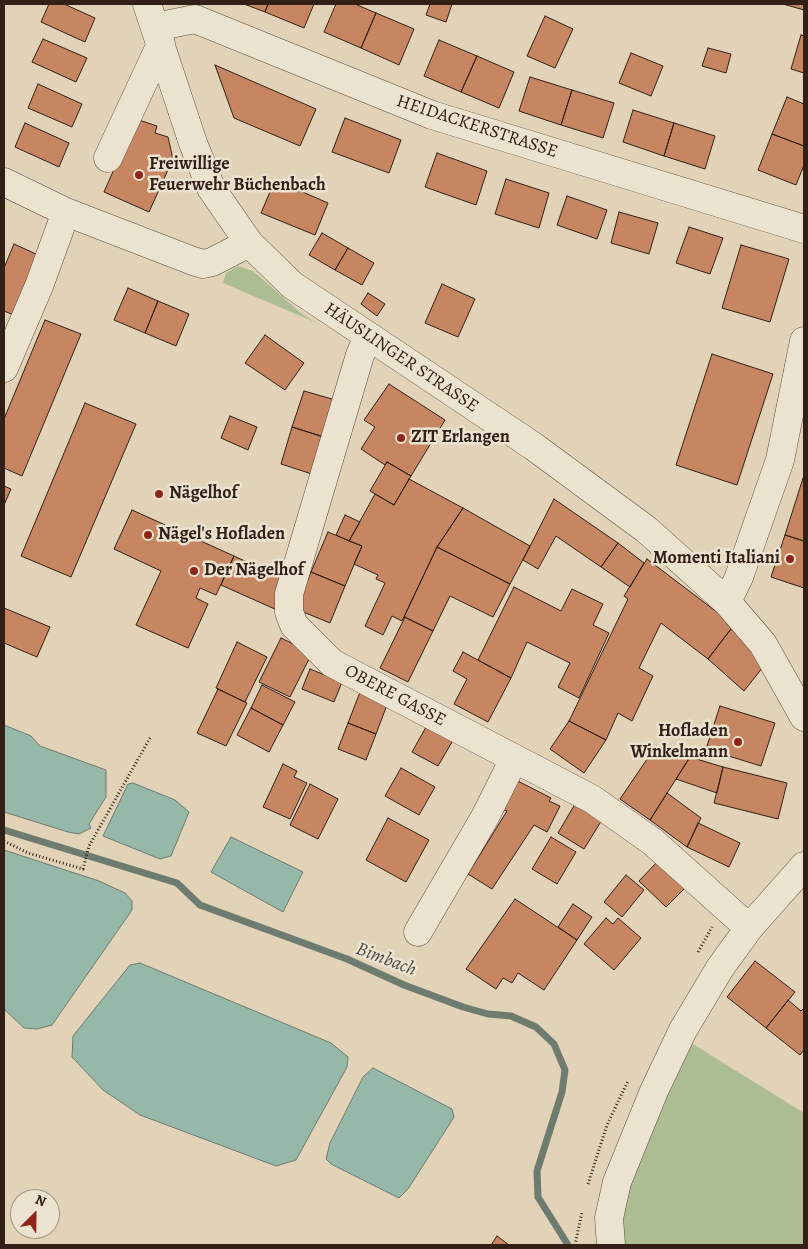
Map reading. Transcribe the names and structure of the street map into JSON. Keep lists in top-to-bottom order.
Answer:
{
  "streets": {
    "street": ["HEIDACKERSTRASSE", "HÄUSLINGER STRASSE", "OBERE GASSE"]
  },
  "crossings": [
    ["HEIDACKERSTRASSE", "HÄUSLINGER STRASSE"],
    ["HÄUSLINGER STRASSE", "OBERE GASSE"]
  ],
  "water": ["Bimbach"],
  "places": [
    "Freiwillige Feuerwehr Büchenbach",
    "ZIT Erlangen",
    "Nägelhof",
    "Nägel's Hofladen",
    "Momenti Italiani",
    "Der Nägelhof",
    "Hofladen Winkelmann"
  ],
  "north": "top right"
}
